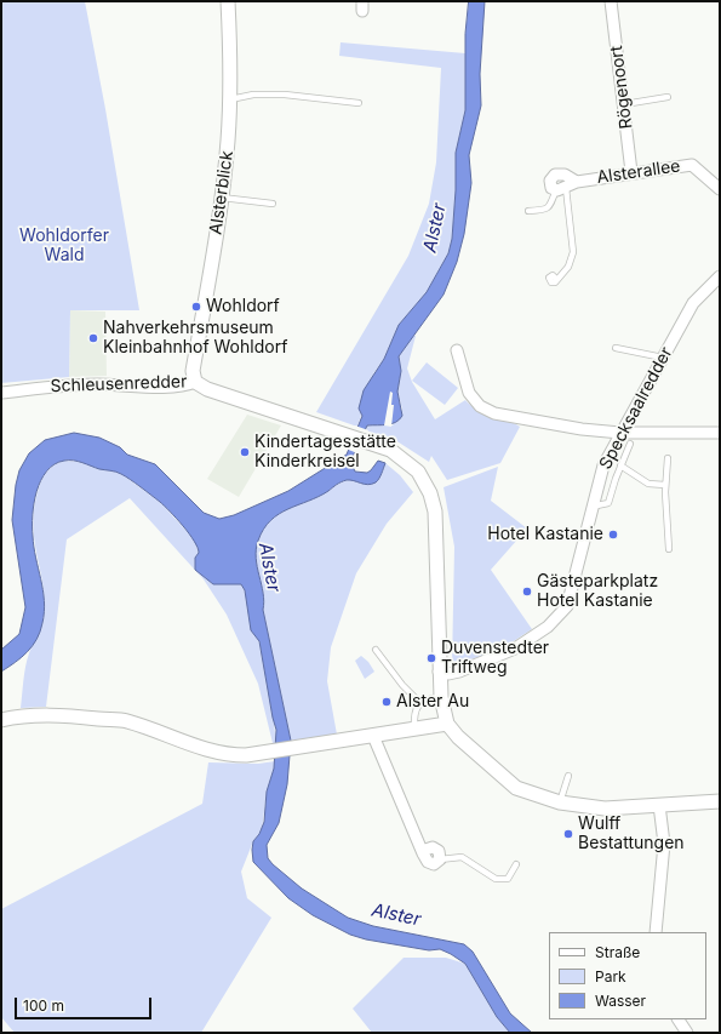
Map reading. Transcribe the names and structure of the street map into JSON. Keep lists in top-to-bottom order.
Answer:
{
  "streets": {
    "street": [
      "Rögenoort",
      "Alsterallee",
      "Alsterblick",
      "Schleusenredder",
      "Specksaalredder"
    ]
  },
  "crossings": [
    ["Rögenoort", "Alsterallee"],
    ["Alsterblick", "Schleusenredder"],
    ["Schleusenredder", "Specksaalredder"]
  ],
  "water": ["Alster"],
  "parks": ["Wohldorfer Wald"],
  "places": [
    "Wohldorf",
    "Nahverkehrsmuseum Kleinbahnhof Wohldorf",
    "Kindertagesstätte Kinderkreisel",
    "Hotel Kastanie",
    "Gästeparkplatz Hotel Kastanie",
    "Duvenstedter Triftweg",
    "Alster Au",
    "Wulff Bestattungen"
  ],
  "legend": ["Straße", "Park", "Wasser"],
  "scale_bar": "100 m"
}
